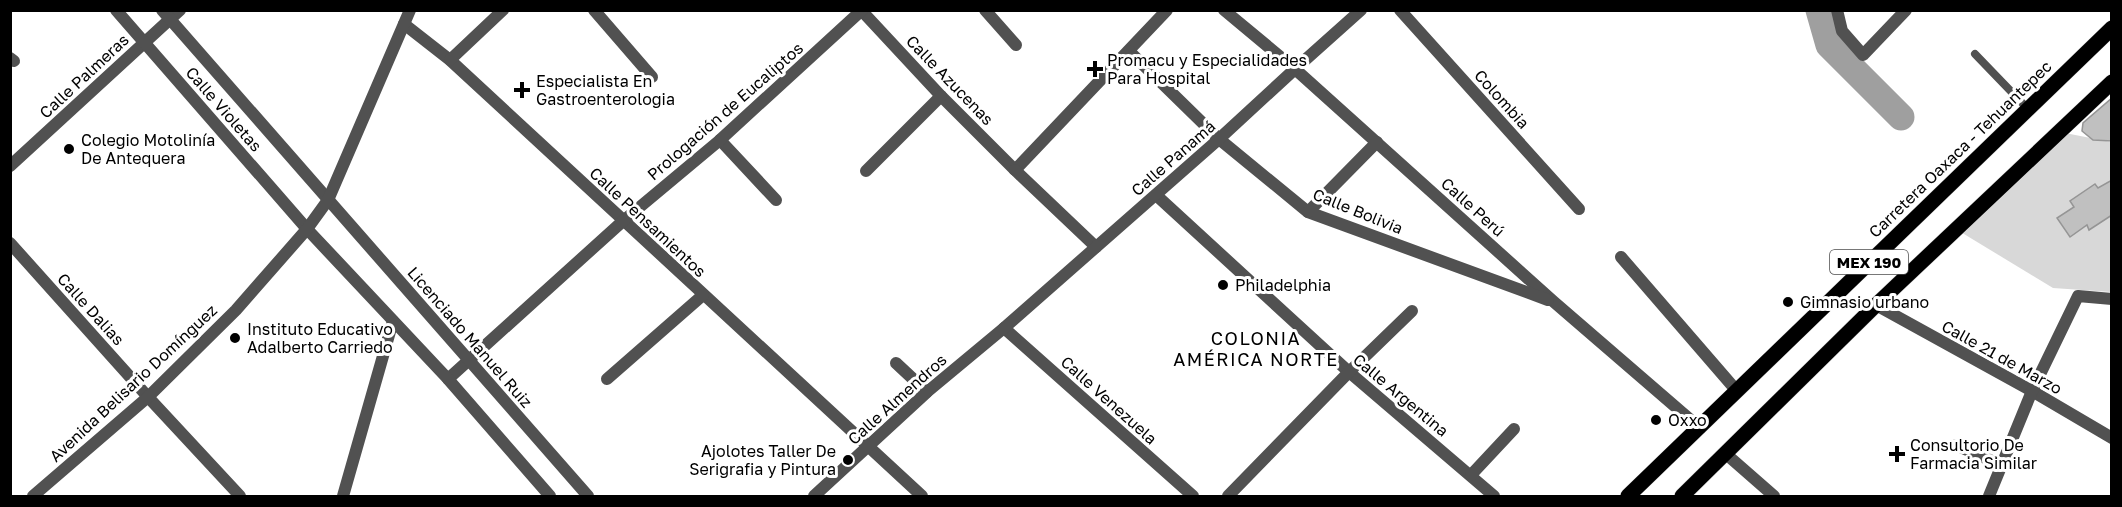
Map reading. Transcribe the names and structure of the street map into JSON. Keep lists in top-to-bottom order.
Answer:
{
  "streets": {
    "main road": ["Carretera Oaxaca - Tehuantepec", "MEX 190"],
    "street": [
      "Calle Palmeras",
      "Calle Azucenas",
      "Colombia",
      "Calle Violetas",
      "Prologación de Eucaliptos",
      "Calle Panamá",
      "Calle Perú",
      "Calle Bolivia",
      "Calle Pensamientos",
      "Calle Dalias",
      "Licenciado Manuel Ruiz",
      "Calle 21 de Marzo",
      "Avenida Belisario Domínguez",
      "Calle Argentina",
      "Calle Almendros",
      "Calle Venezuela"
    ]
  },
  "crossings": [
    ["Calle Palmeras", "Calle Violetas"],
    ["Calle Azucenas", "Prologación de Eucaliptos"],
    ["Calle Azucenas", "Calle Panamá"],
    ["Calle Violetas", "Licenciado Manuel Ruiz"],
    ["Calle Violetas", "Avenida Belisario Domínguez"],
    ["Prologación de Eucaliptos", "Calle Pensamientos"],
    ["Prologación de Eucaliptos", "Licenciado Manuel Ruiz"],
    ["Carretera Oaxaca - Tehuantepec", "Calle Perú"],
    ["Calle Panamá", "Calle Perú"],
    ["Calle Panamá", "Calle Bolivia"],
    ["Calle Panamá", "Calle Argentina"],
    ["Calle Panamá", "Calle Almendros"],
    ["Calle Panamá", "Calle Venezuela"],
    ["Calle Perú", "Calle Bolivia"],
    ["Calle Pensamientos", "Avenida Belisario Domínguez"],
    ["Calle Pensamientos", "Calle Almendros"],
    ["MEX 190", "Calle 21 de Marzo"],
    ["Calle Dalias", "Avenida Belisario Domínguez"],
    ["Licenciado Manuel Ruiz", "Avenida Belisario Domínguez"],
    ["Calle Almendros", "Calle Venezuela"]
  ],
  "districts": ["COLONIA AMÉRICA NORTE"],
  "places": {
    "health": ["Promacu y Especialidades Para Hospital", "Especialista En Gastroenterologia", "Consultorio De Farmacia Similar"],
    "other": [
      "Colegio Motolinía De Antequera",
      "Philadelphia",
      "Gimnasio urbano",
      "Instituto Educativo Adalberto Carriedo",
      "Oxxo",
      "Ajolotes Taller De Serigrafia y Pintura"
    ]
  }
}
